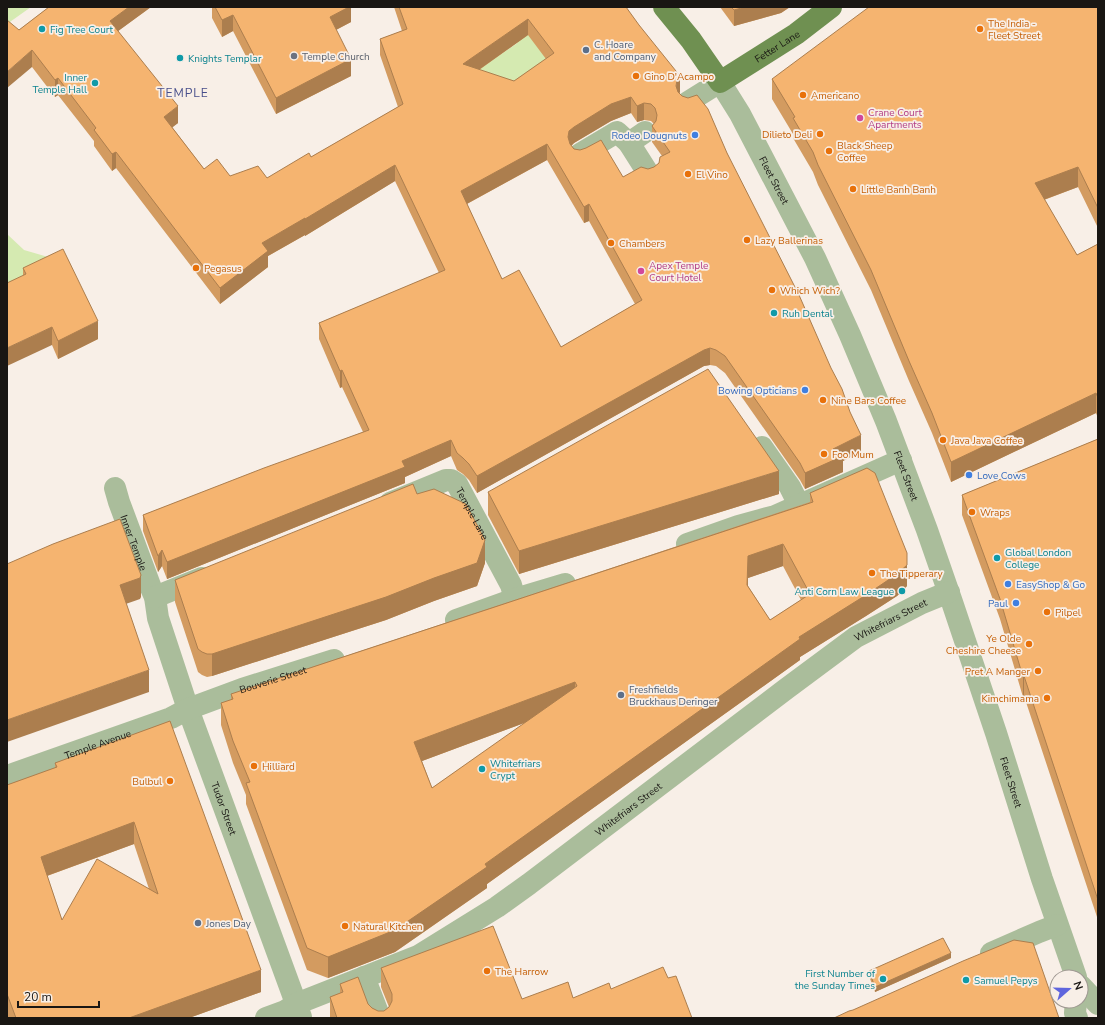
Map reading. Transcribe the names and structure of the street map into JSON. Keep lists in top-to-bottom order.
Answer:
{
  "streets": {
    "main road": ["Fetter Lane", "Fleet Street"],
    "street": [
      "Temple Lane",
      "Inner Temple",
      "Whitefriars Street",
      "Bouverie Street",
      "Temple Avenue",
      "Tudor Street"
    ]
  },
  "crossings": [
    ["Fetter Lane", "Fleet Street"],
    ["Fleet Street", "Whitefriars Street"],
    ["Inner Temple", "Tudor Street"],
    ["Whitefriars Street", "Tudor Street"],
    ["Bouverie Street", "Temple Avenue"],
    ["Bouverie Street", "Tudor Street"],
    ["Temple Avenue", "Tudor Street"]
  ],
  "districts": ["TEMPLE"],
  "places": [
    "Fig Tree Court",
    "The India - Fleet Street",
    "C. Hoare and Company",
    "Temple Church",
    "Knights Templar",
    "Gino D'Acampo",
    "Inner Temple Hall",
    "Americano",
    "Crane Court Apartments",
    "Dilieto Deli",
    "Rodeo Dougnuts",
    "Black Sheep Coffee",
    "El Vino",
    "Little Banh Banh",
    "Lazy Ballerinas",
    "Chambers",
    "Pegasus",
    "Apex Temple Court Hotel",
    "Which Wich?",
    "Ruh Dental",
    "Bowing Opticians",
    "Nine Bars Coffee",
    "Java Java Coffee",
    "Foo Mum",
    "Love Cows",
    "Wraps",
    "Global London College",
    "The Tipperary",
    "EasyShop & Go",
    "Anti Corn Law League",
    "Paul",
    "Pilpel",
    "Ye Olde Cheshire Cheese",
    "Pret A Manger",
    "Freshfields Bruckhaus Deringer",
    "Kimchimama",
    "Hilliard",
    "Whitefriars Crypt",
    "Bulbul",
    "Jones Day",
    "Natural Kitchen",
    "The Harrow",
    "First Number of the Sunday Times",
    "Samuel Pepys"
  ],
  "scale_bar": "20 m",
  "north": "right"
}
